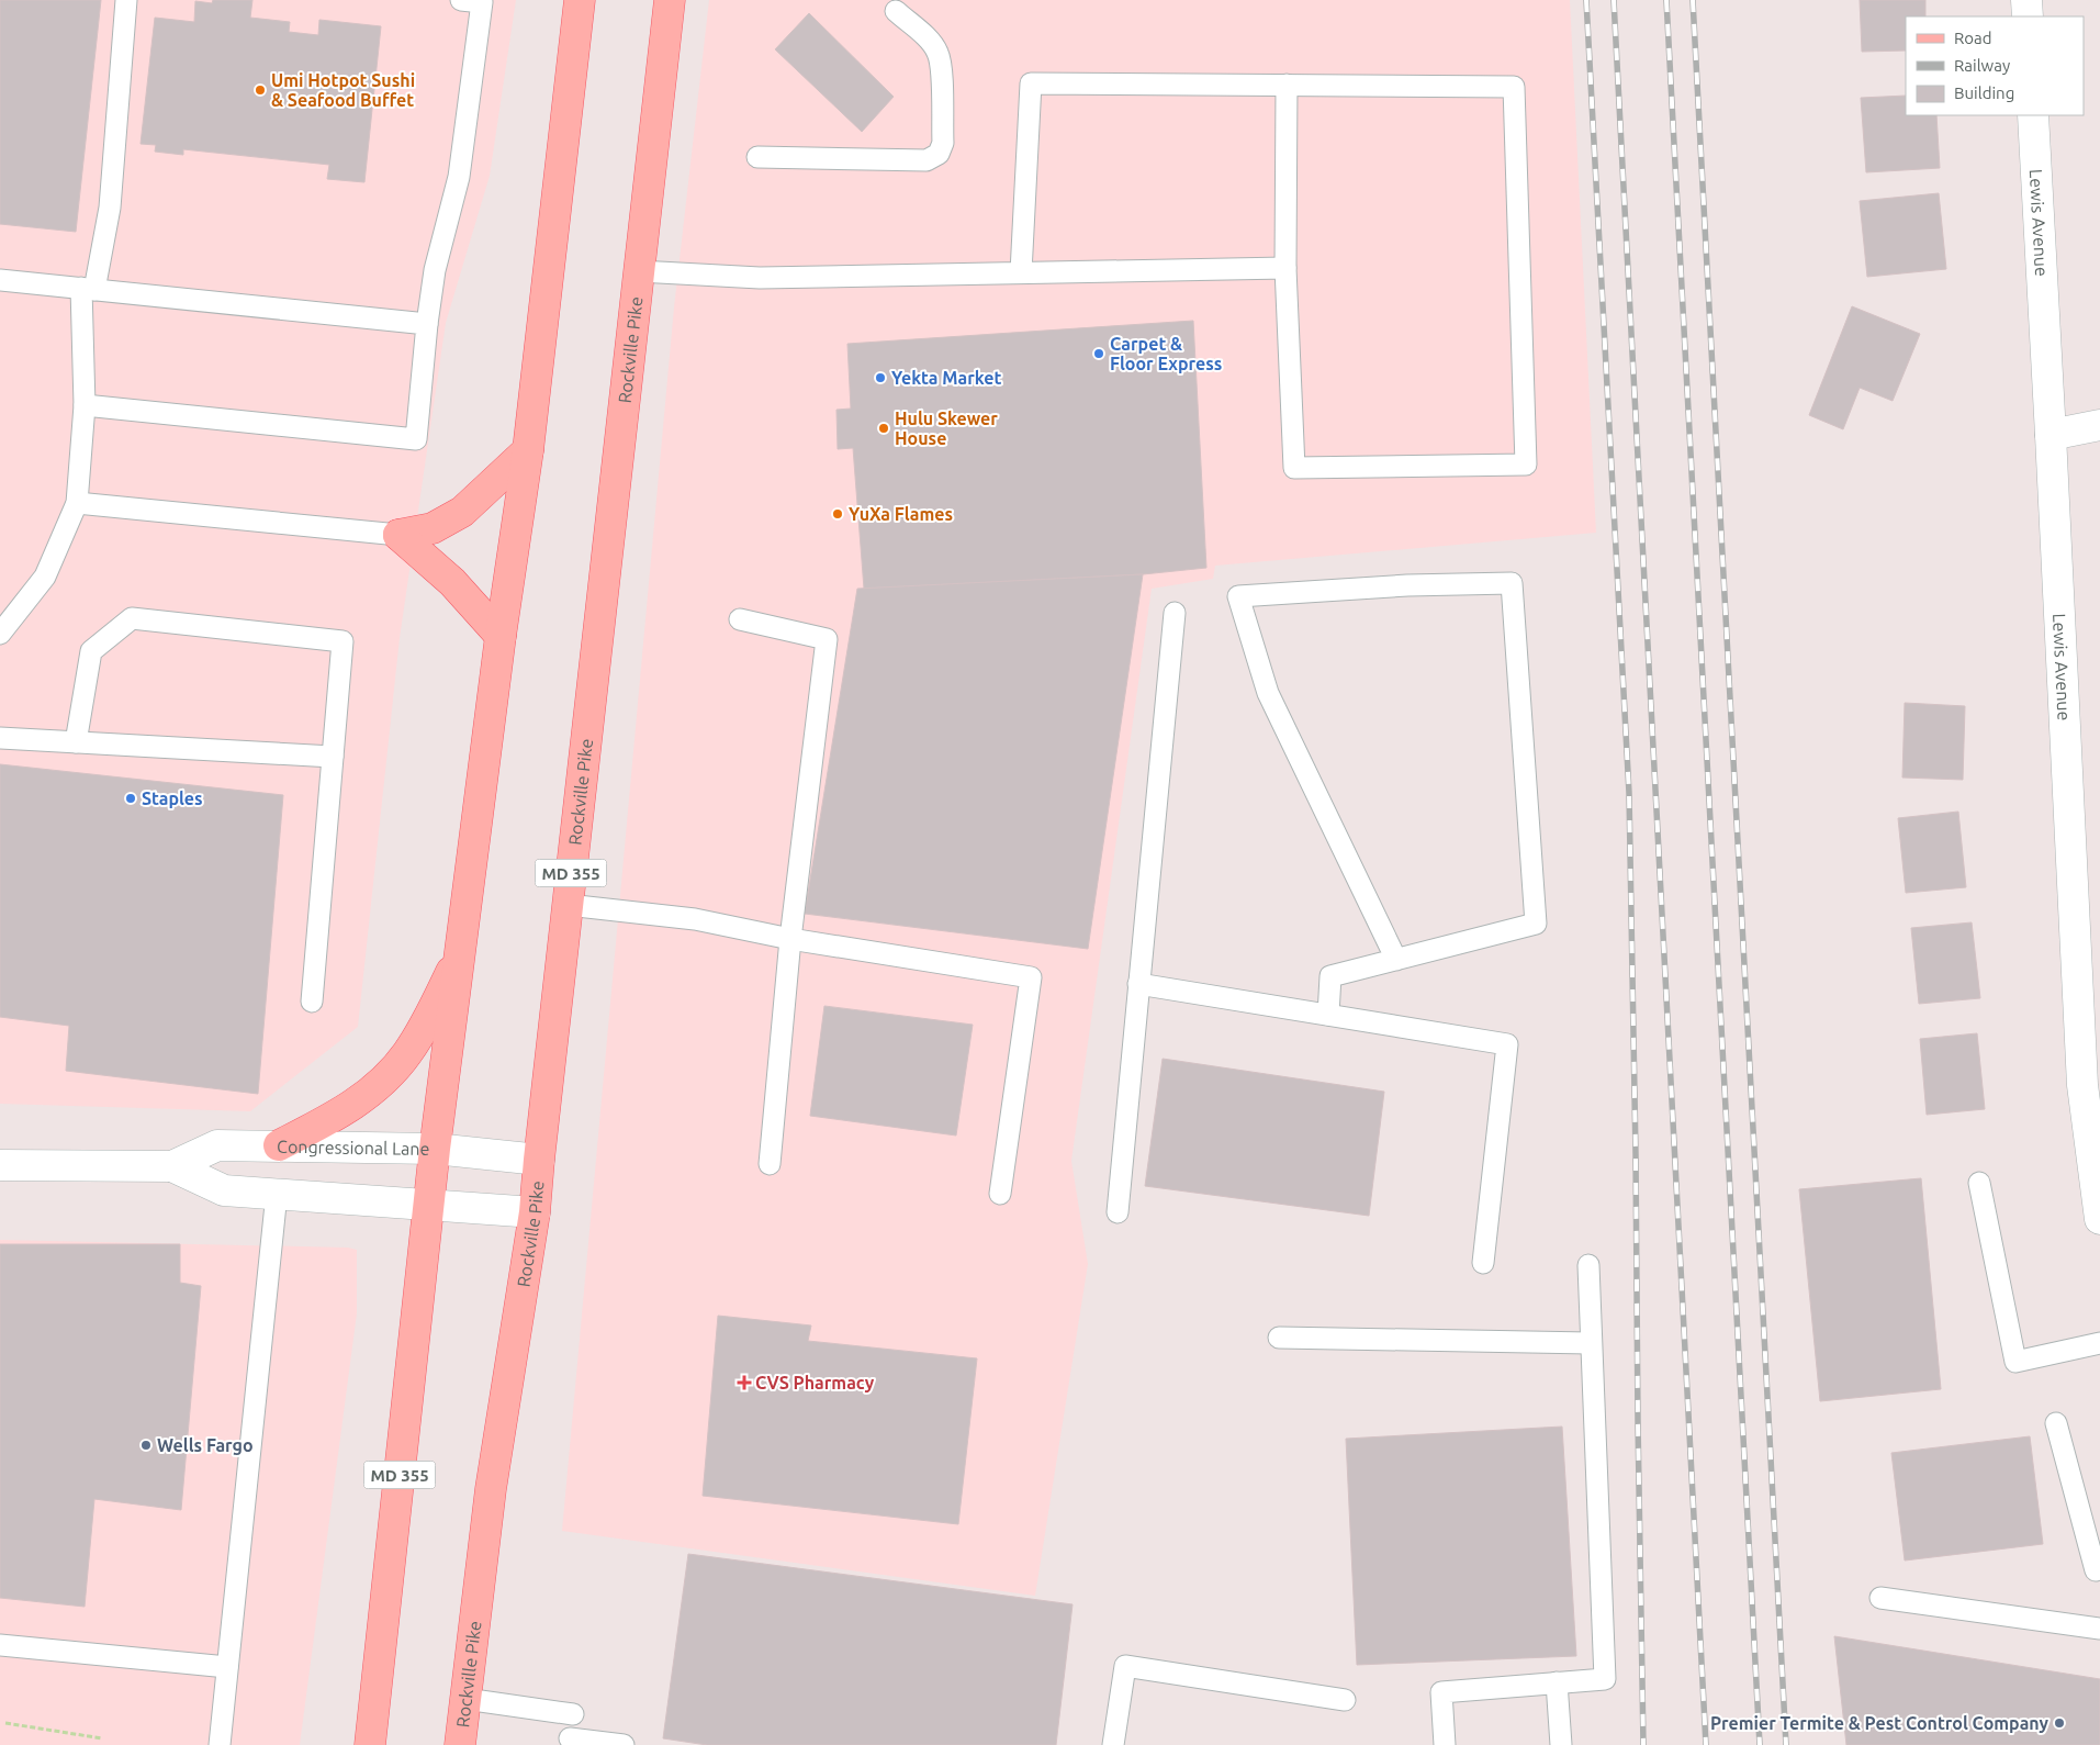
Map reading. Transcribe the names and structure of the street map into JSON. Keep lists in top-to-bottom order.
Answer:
{
  "streets": {
    "main road": ["Rockville Pike", "MD 355"],
    "street": ["Lewis Avenue", "Congressional Lane"]
  },
  "crossings": [
    ["Rockville Pike", "Congressional Lane"],
    ["MD 355", "Congressional Lane"]
  ],
  "places": {
    "other": [
      "Umi Hotpot Sushi & Seafood Buffet",
      "Carpet & Floor Express",
      "Yekta Market",
      "Hulu Skewer House",
      "YuXa Flames",
      "Staples",
      "Wells Fargo",
      "Premier Termite & Pest Control Company"
    ],
    "health": ["CVS Pharmacy"]
  },
  "legend": ["Road", "Railway", "Building"]
}
